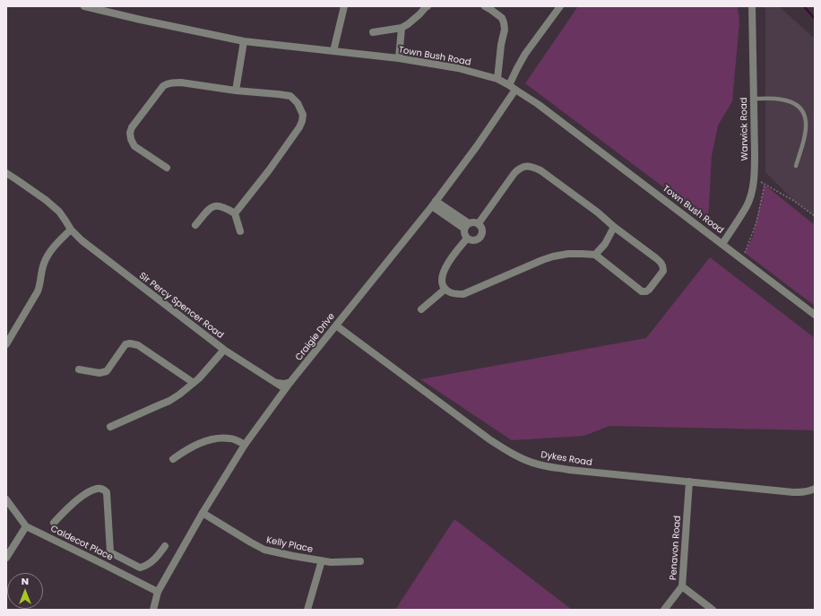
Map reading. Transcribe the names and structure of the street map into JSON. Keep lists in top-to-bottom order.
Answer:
{
  "streets": {
    "street": [
      "Town Bush Road",
      "Warwick Road",
      "Sir Percy Spencer Road",
      "Craigie Drive",
      "Dykes Road",
      "Caldecot Place",
      "Kelly Place",
      "Penavon Road"
    ]
  },
  "crossings": [
    ["Town Bush Road", "Warwick Road"],
    ["Town Bush Road", "Craigie Drive"],
    ["Sir Percy Spencer Road", "Craigie Drive"],
    ["Craigie Drive", "Dykes Road"],
    ["Craigie Drive", "Caldecot Place"],
    ["Craigie Drive", "Kelly Place"],
    ["Dykes Road", "Penavon Road"]
  ],
  "north": "top"
}
